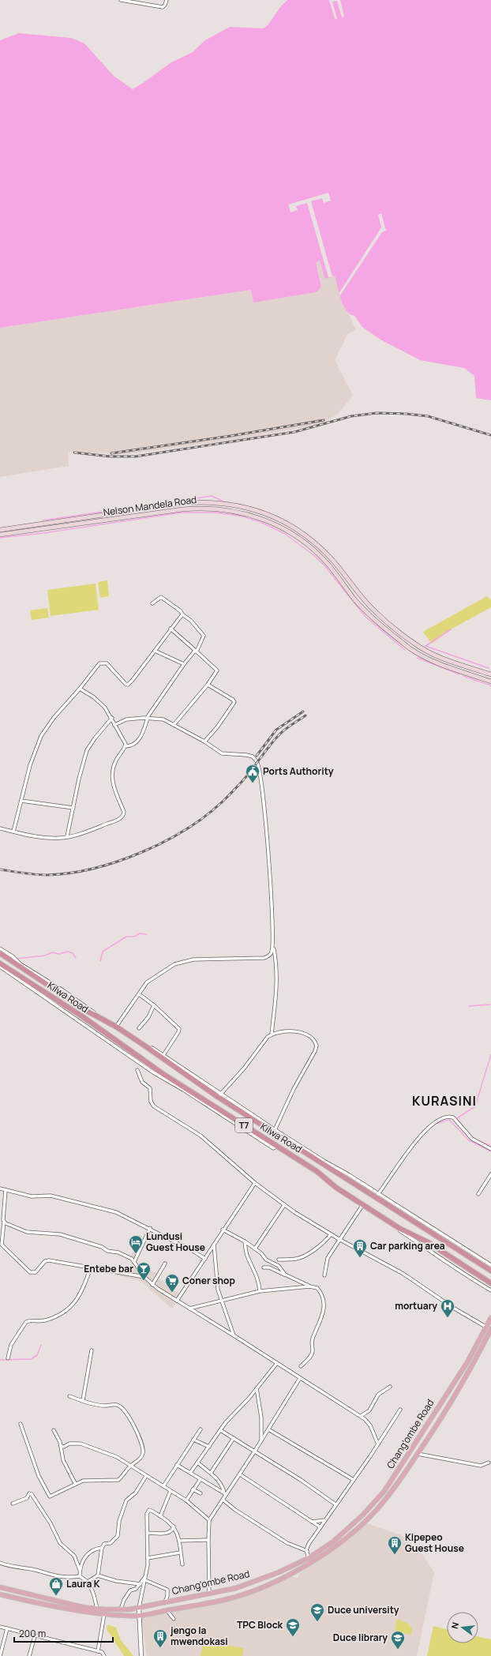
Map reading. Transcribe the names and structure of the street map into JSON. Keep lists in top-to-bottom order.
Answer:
{
  "streets": {
    "highway": ["Kilwa Road", "T7"],
    "main road": ["Nelson Mandela Road", "Chang'ombe Road"]
  },
  "districts": ["KURASINI"],
  "places": {
    "public building": ["Ports Authority"],
    "hotel": ["Lundusi Guest House"],
    "building": ["Car parking area", "Kipepeo Guest House", "jengo la mwendokasi"],
    "bar": ["Entebe bar"],
    "supermarket": ["Coner shop"],
    "hospital": ["mortuary"],
    "shop": ["Laura K"],
    "school or university": ["Duce university", "TPC Block", "Duce library"]
  },
  "scale_bar": "200 m",
  "north": "left"
}
